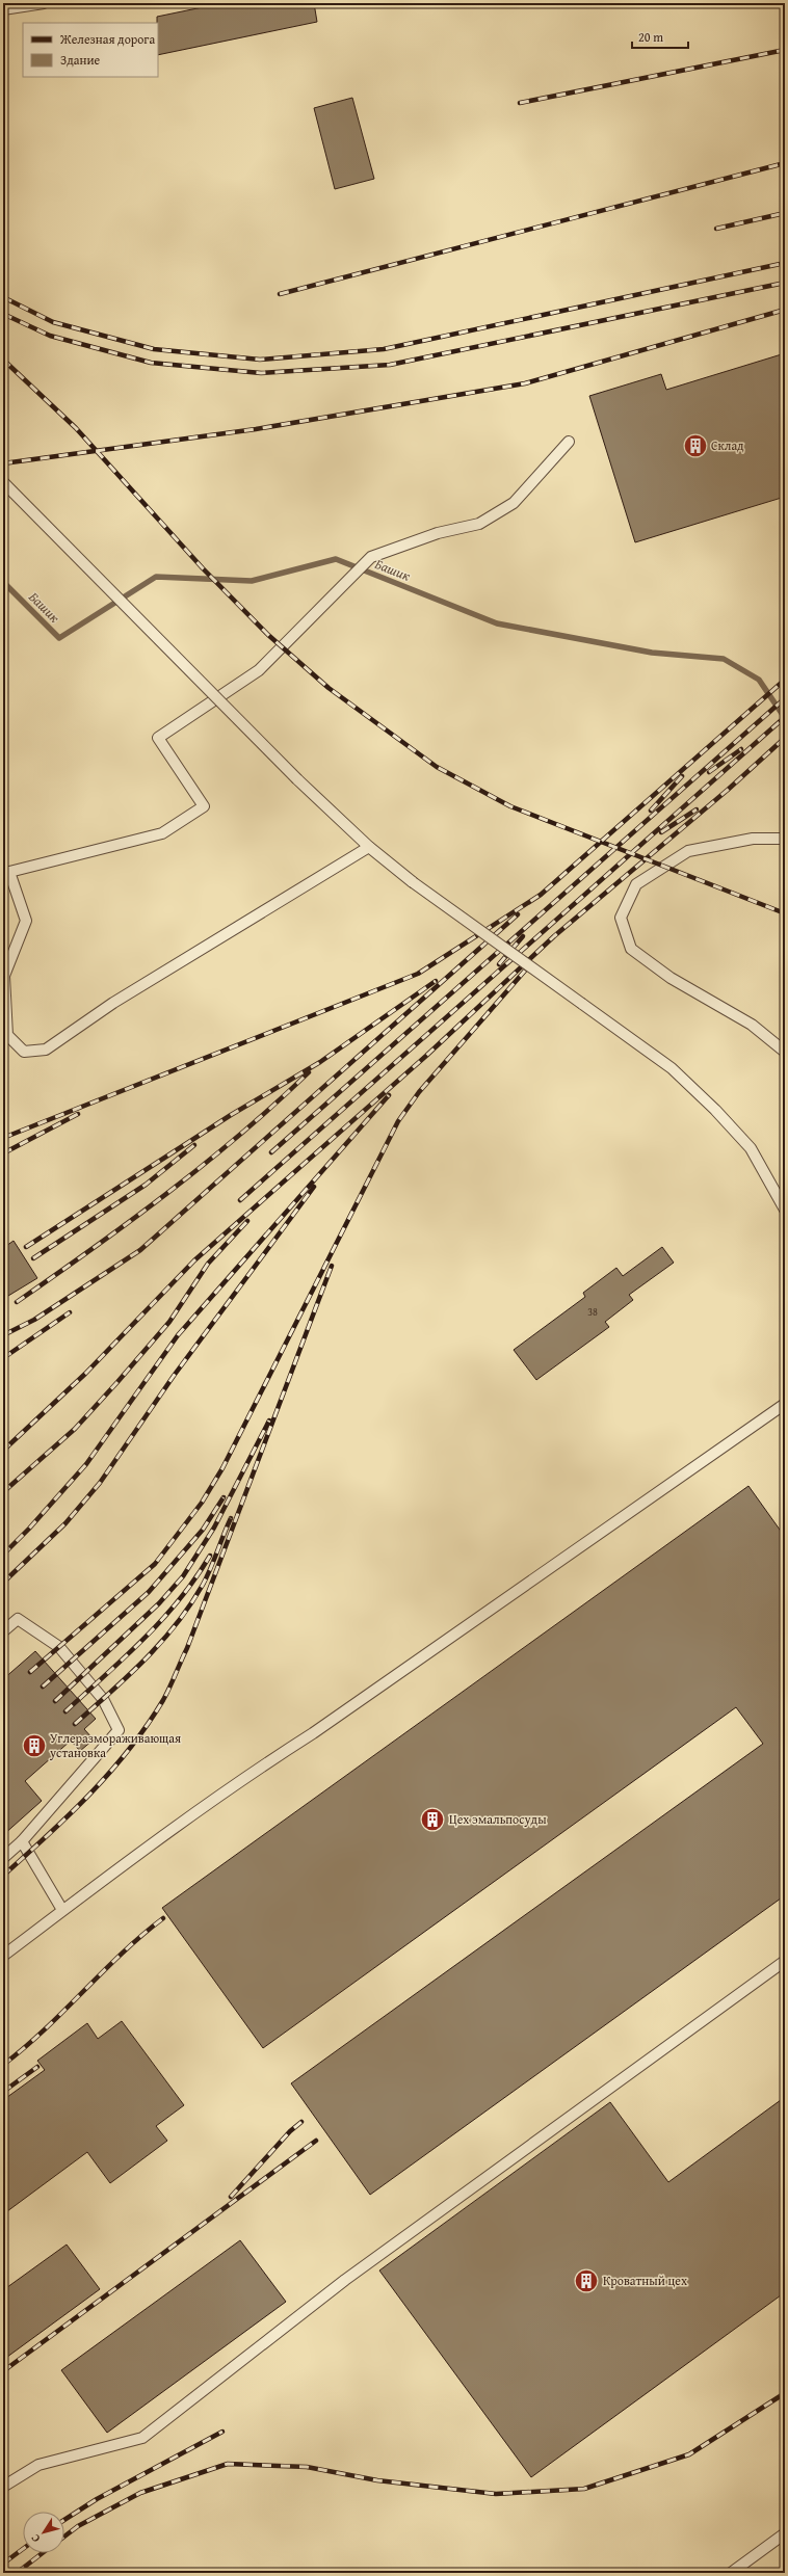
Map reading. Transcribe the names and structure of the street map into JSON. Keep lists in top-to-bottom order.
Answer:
{
  "water": ["Башик"],
  "places": {
    "building": [
      "Склад",
      "Углеразмораживающая установка",
      "Цех эмальпосуды",
      "Кроватный цех"
    ]
  },
  "house_numbers": ["38"],
  "legend": ["Железная дорога", "Здание"],
  "scale_bar": "20 m",
  "north": "bottom left"
}
